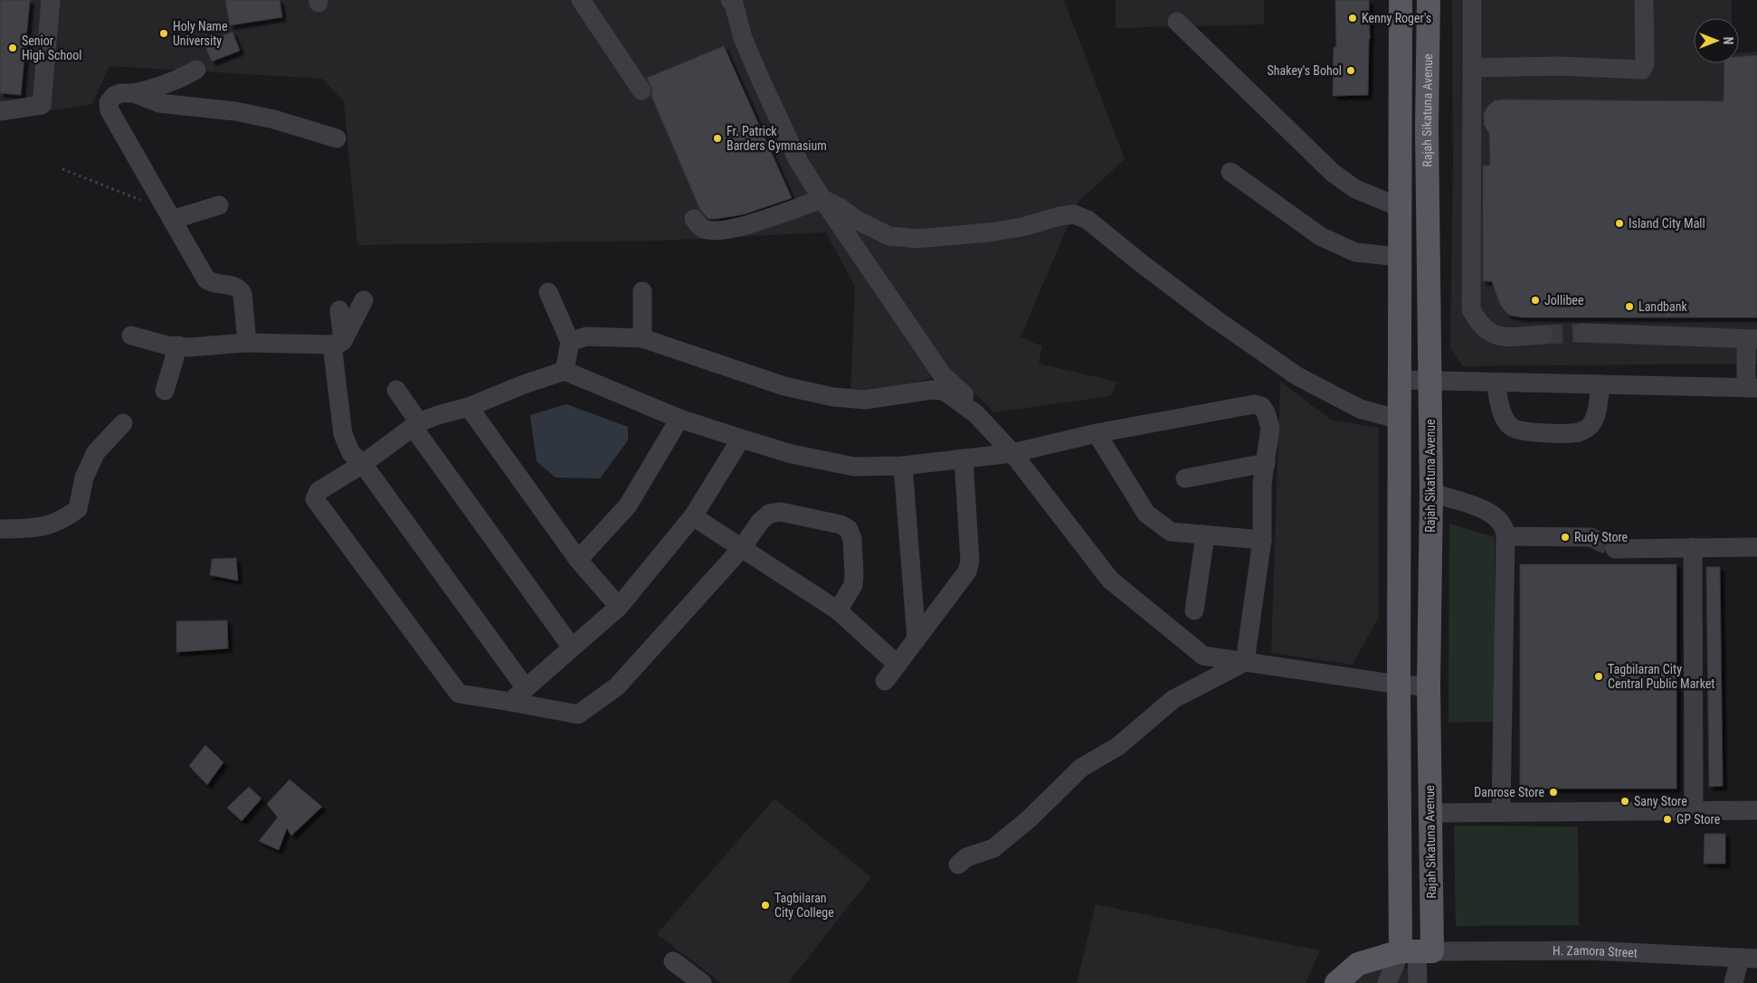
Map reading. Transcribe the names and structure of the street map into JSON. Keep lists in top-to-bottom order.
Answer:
{
  "streets": {
    "main road": ["Rajah Sikatuna Avenue", "H. Zamora Street"]
  },
  "crossings": [
    ["Rajah Sikatuna Avenue", "H. Zamora Street"]
  ],
  "places": [
    "Kenny Roger's",
    "Holy Name University",
    "Senior High School",
    "Shakey's Bohol",
    "Fr. Patrick Barders Gymnasium",
    "Island City Mall",
    "Jollibee",
    "Landbank",
    "Rudy Store",
    "Tagbilaran City Central Public Market",
    "Danrose Store",
    "Sany Store",
    "GP Store",
    "Tagbilaran City College"
  ],
  "north": "right"
}
